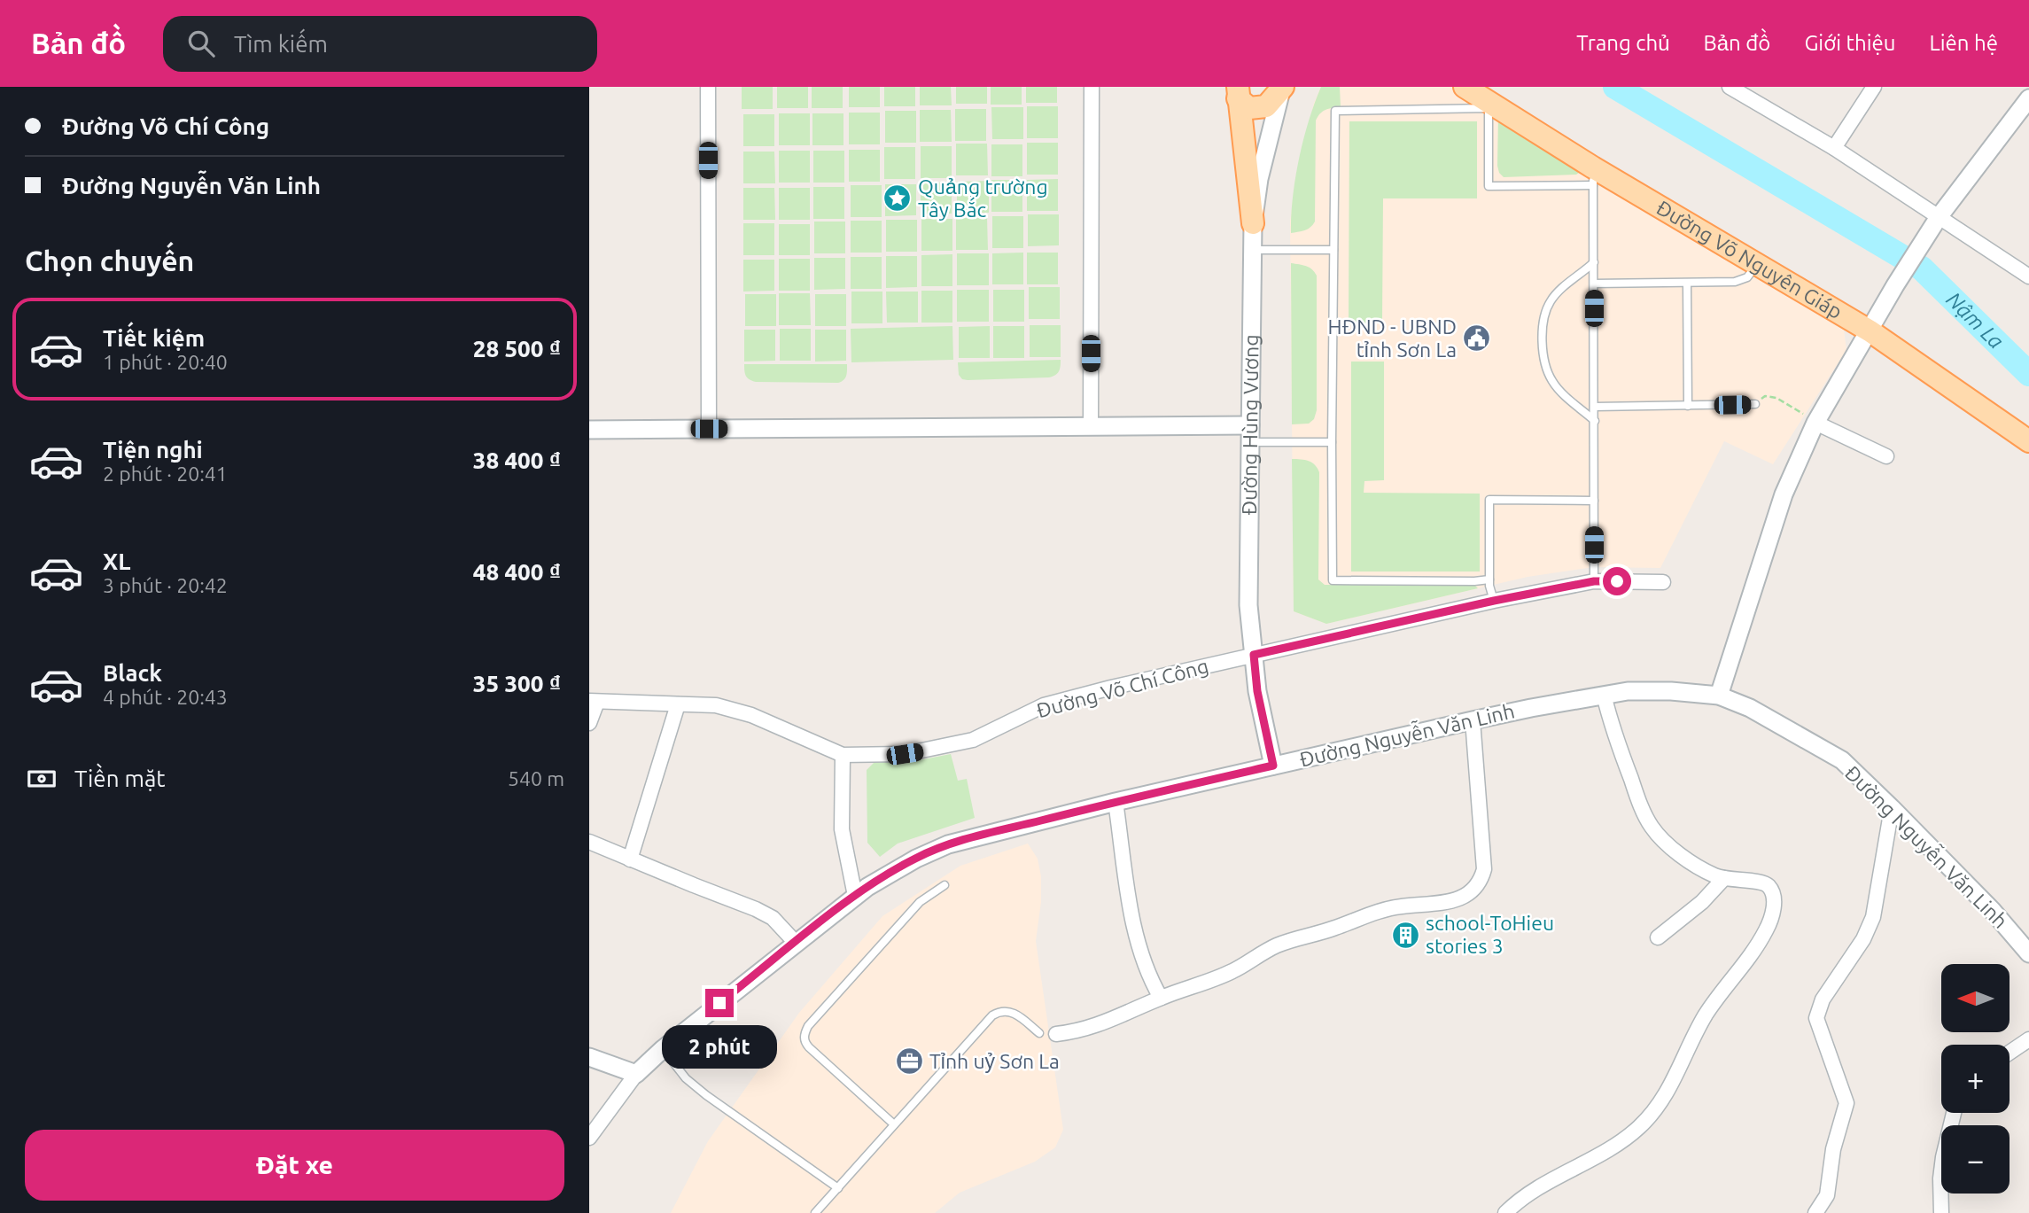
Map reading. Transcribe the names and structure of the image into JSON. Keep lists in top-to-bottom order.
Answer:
{
  "streets": {
    "main road": ["Đường Võ Nguyên Giáp"],
    "street": ["Đường Hùng Vương", "Đường Võ Chí Công", "Đường Nguyễn Văn Linh"]
  },
  "crossings": [
    ["Đường Hùng Vương", "Đường Võ Chí Công"],
    ["Đường Hùng Vương", "Đường Nguyễn Văn Linh"]
  ],
  "water": ["Nậm La"],
  "places": {
    "place": ["Quảng trường Tây Bắc"],
    "public building": ["HĐND - UBND tỉnh Sơn La"],
    "building": ["school-ToHieu stories 3"],
    "office": ["Tỉnh uỷ Sơn La"]
  },
  "north": "left",
  "page": {
    "header": "Bản đồ",
    "search": "Tìm kiếm",
    "nav": [
      "Trang chủ",
      "Bản đồ",
      "Giới thiệu",
      "Liên hệ"
    ],
    "banner": ["Đường Võ Chí Công", "Đường Nguyễn Văn Linh"],
    "heading": "Chọn chuyến",
    "list": [
      {
        "name": "Tiết kiệm",
        "note": "1 phút · 20:40",
        "value": "28 500 ₫"
      },
      {
        "name": "Tiện nghi",
        "note": "2 phút · 20:41",
        "value": "38 400 ₫"
      },
      {
        "name": "XL",
        "note": "3 phút · 20:42",
        "value": "48 400 ₫"
      },
      {
        "name": "Black",
        "note": "4 phút · 20:43",
        "value": "35 300 ₫"
      }
    ],
    "pay": ["Tiền mặt", "540 m"],
    "map_buttons": ["+", "−"],
    "bubble": "2 phút",
    "buttons": "Đặt xe"
  }
}
